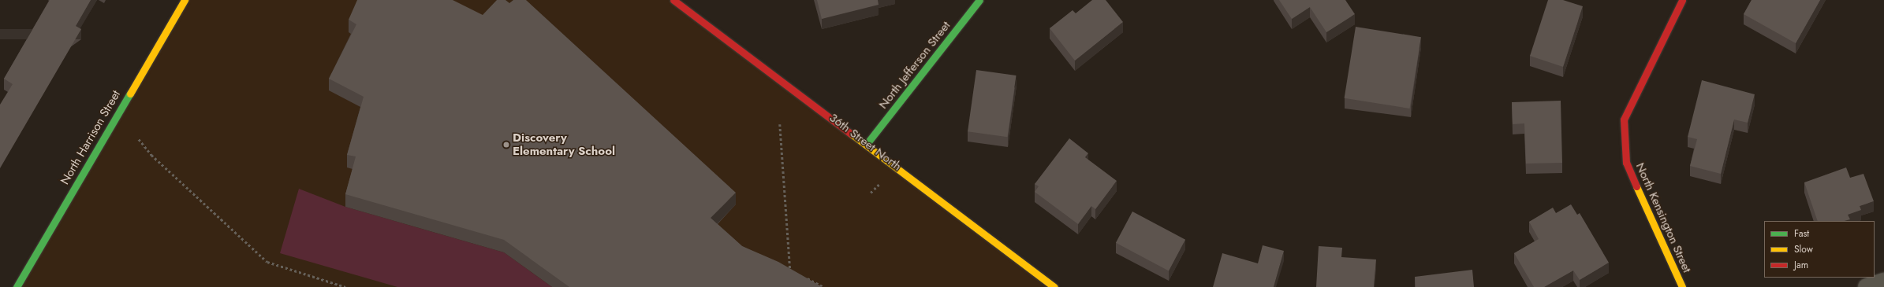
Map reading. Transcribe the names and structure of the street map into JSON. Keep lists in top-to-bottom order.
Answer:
{
  "streets": {
    "street": [
      "North Jefferson Street",
      "North Harrison Street",
      "36th Street North",
      "North Kensington Street"
    ]
  },
  "crossings": [
    ["North Jefferson Street", "36th Street North"]
  ],
  "places": ["Discovery Elementary School"],
  "legend": ["Fast", "Slow", "Jam"]
}
